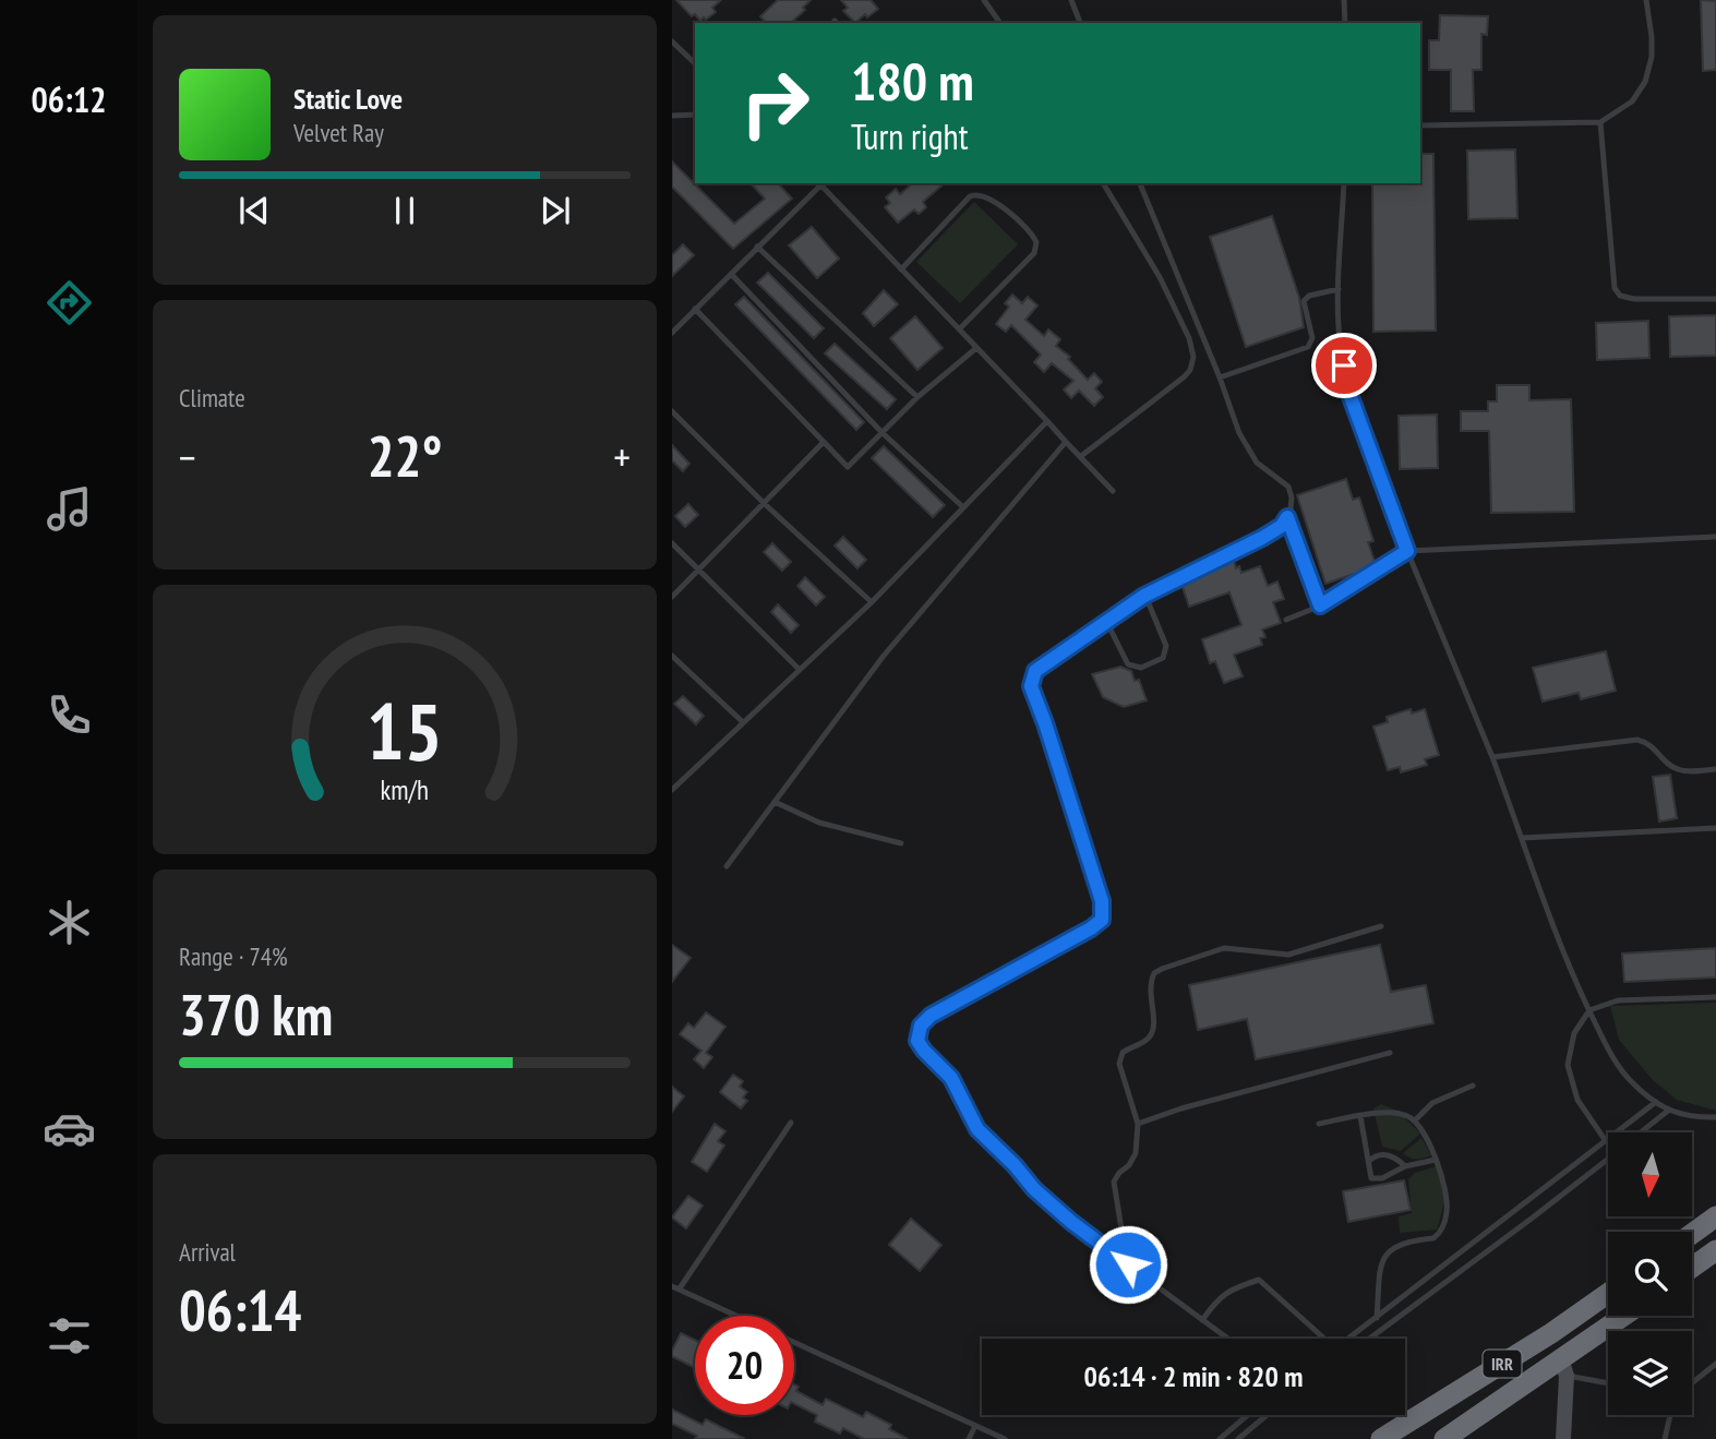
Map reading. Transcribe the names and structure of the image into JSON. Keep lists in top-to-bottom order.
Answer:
{
  "streets": {
    "highway": ["IRR"]
  },
  "north": "bottom",
  "page": {
    "tabs": "06:12",
    "turn": ["180 m", "Turn right"],
    "song": ["Static Love", "Velvet Ray"],
    "tile": [
      "Climate",
      ["Range · 74%", "370 km"],
      ["Arrival", "06:14"]
    ],
    "heat": ["−", "22°", "+"],
    "limit": "20",
    "trip": "06:14 · 2 min · 820 m",
    "gauge": ["15", "km/h"]
  }
}
